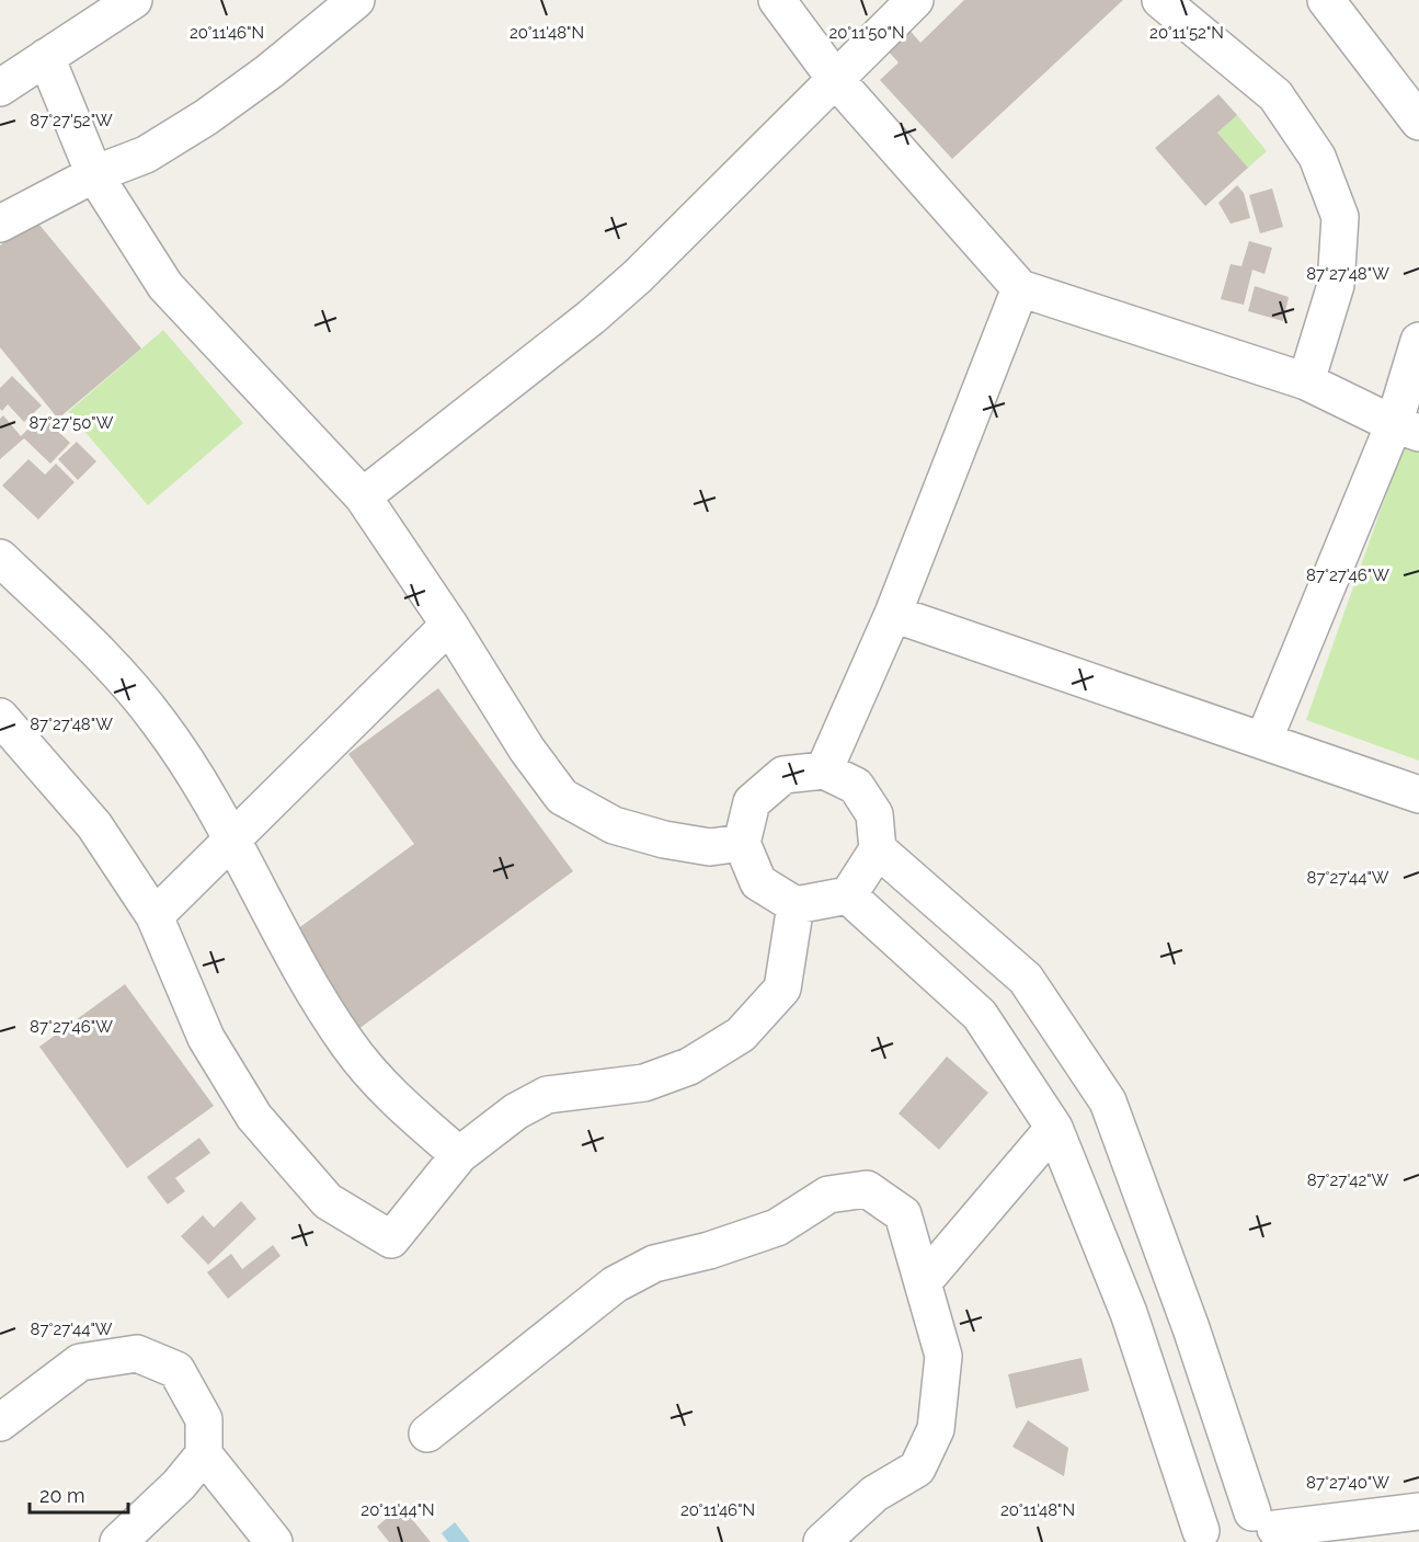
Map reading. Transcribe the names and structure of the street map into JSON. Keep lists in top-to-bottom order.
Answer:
{
  "scale_bar": "20 m",
  "coordinates": [
    "20°11'46\"N",
    "20°11'48\"N",
    "20°11'50\"N",
    "20°11'52\"N",
    "87°27'52\"W",
    "87°27'48\"W",
    "87°27'50\"W",
    "87°27'46\"W",
    "87°27'44\"W",
    "87°27'42\"W",
    "87°27'40\"W",
    "20°11'44\"N"
  ]
}
